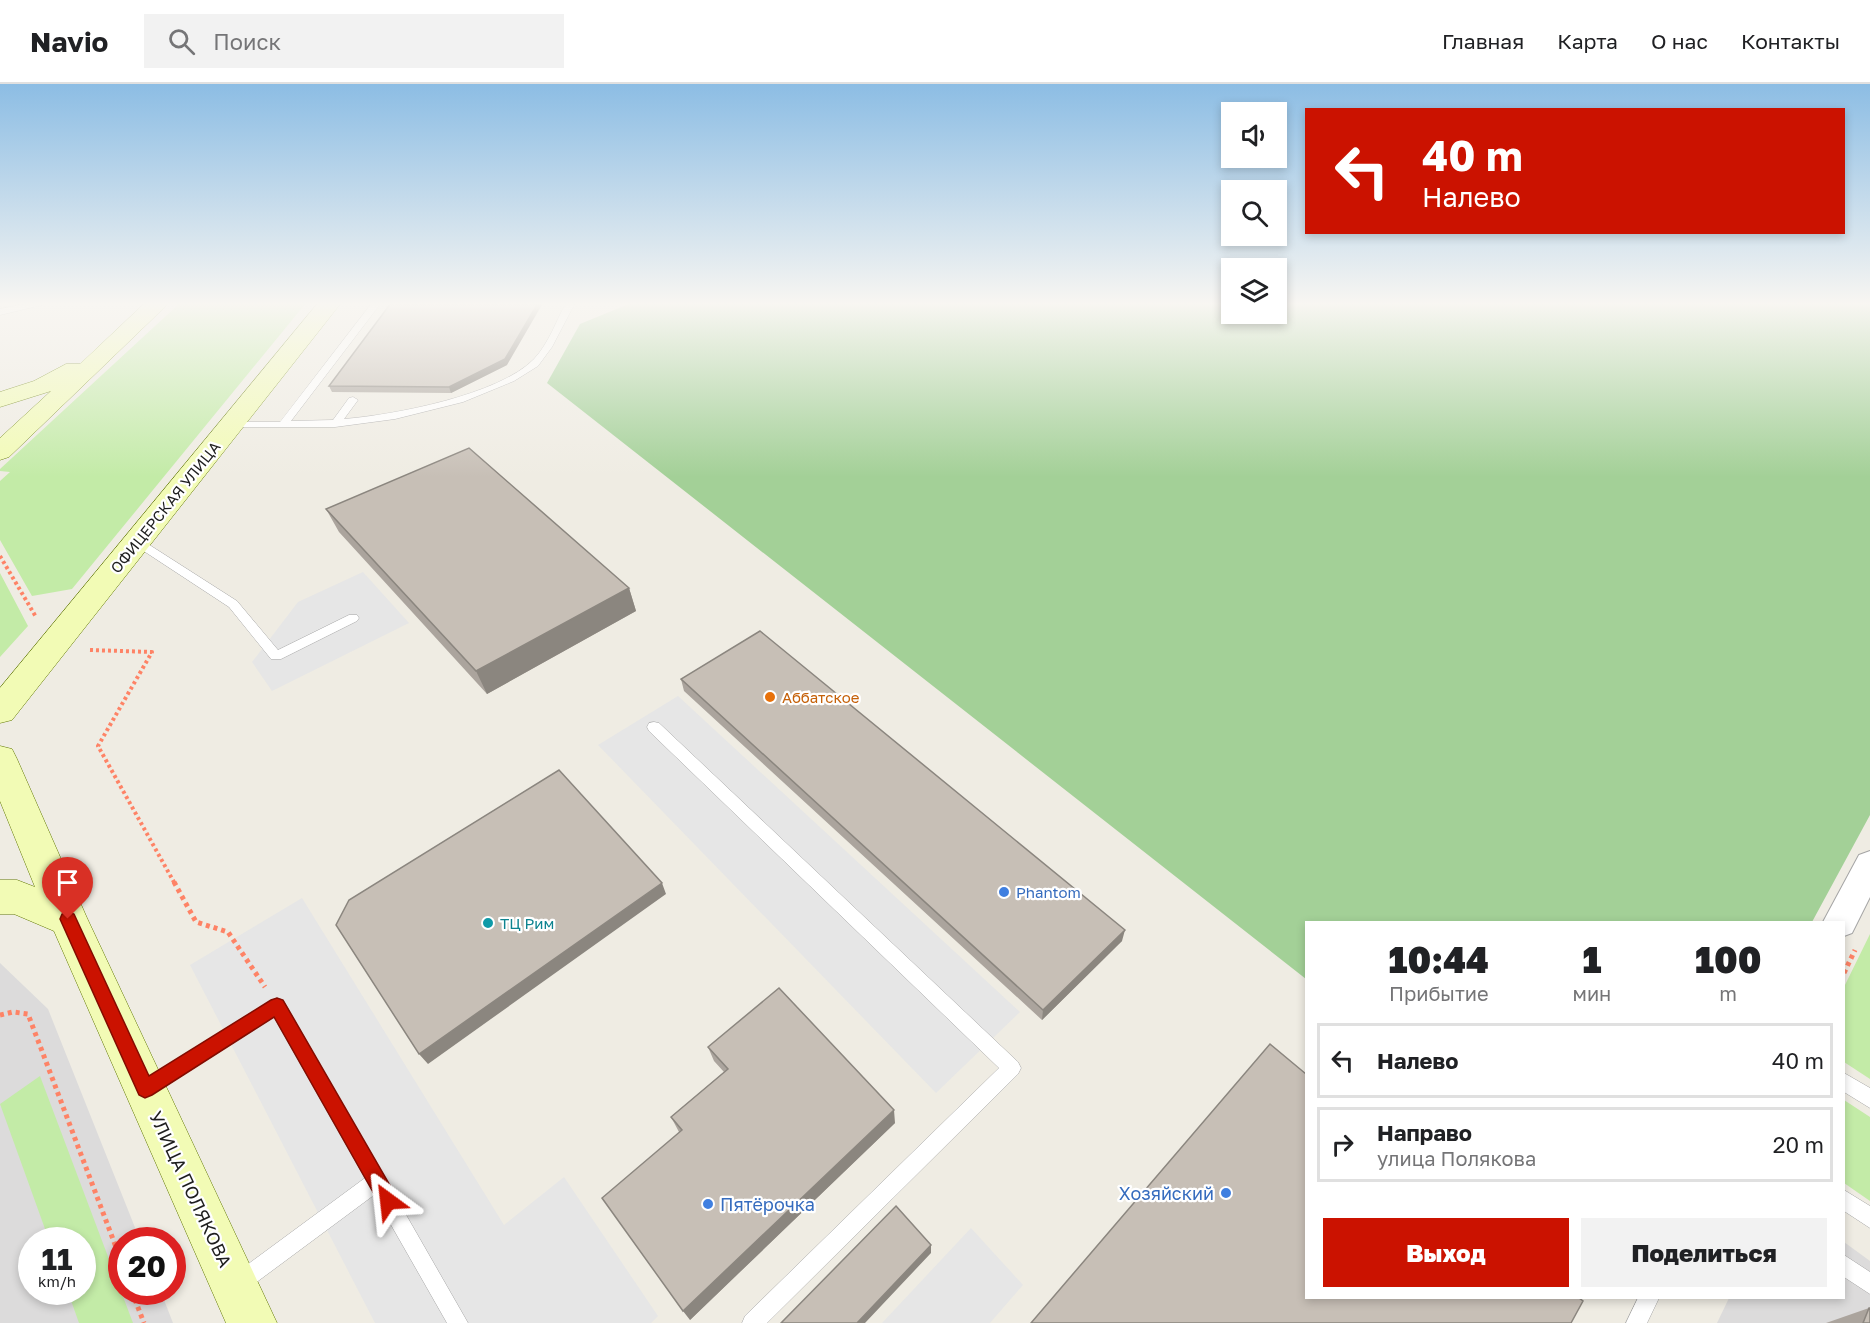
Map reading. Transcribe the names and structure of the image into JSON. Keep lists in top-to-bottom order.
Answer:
{
  "streets": {
    "main road": ["ОФИЦЕРСКАЯ УЛИЦА", "УЛИЦА ПОЛЯКОВА"]
  },
  "places": [
    "Аббатское",
    "Phantom",
    "ТЦ Рим",
    "Хозяйский",
    "Пятёрочка"
  ],
  "page": {
    "header": "Navio",
    "search": "Поиск",
    "nav": [
      "Главная",
      "Карта",
      "О нас",
      "Контакты"
    ],
    "turn": ["40 m", "Налево"],
    "eta": [
      "10:44",
      "Прибытие",
      "1",
      "мин",
      "100",
      "m"
    ],
    "list": [
      {
        "name": "Налево",
        "value": "40 m"
      },
      {
        "name": "Направо",
        "note": "улица Полякова",
        "value": "20 m"
      }
    ],
    "buttons": ["Выход", "Поделиться"],
    "speed": "11 km/h",
    "limit": "20"
  }
}
